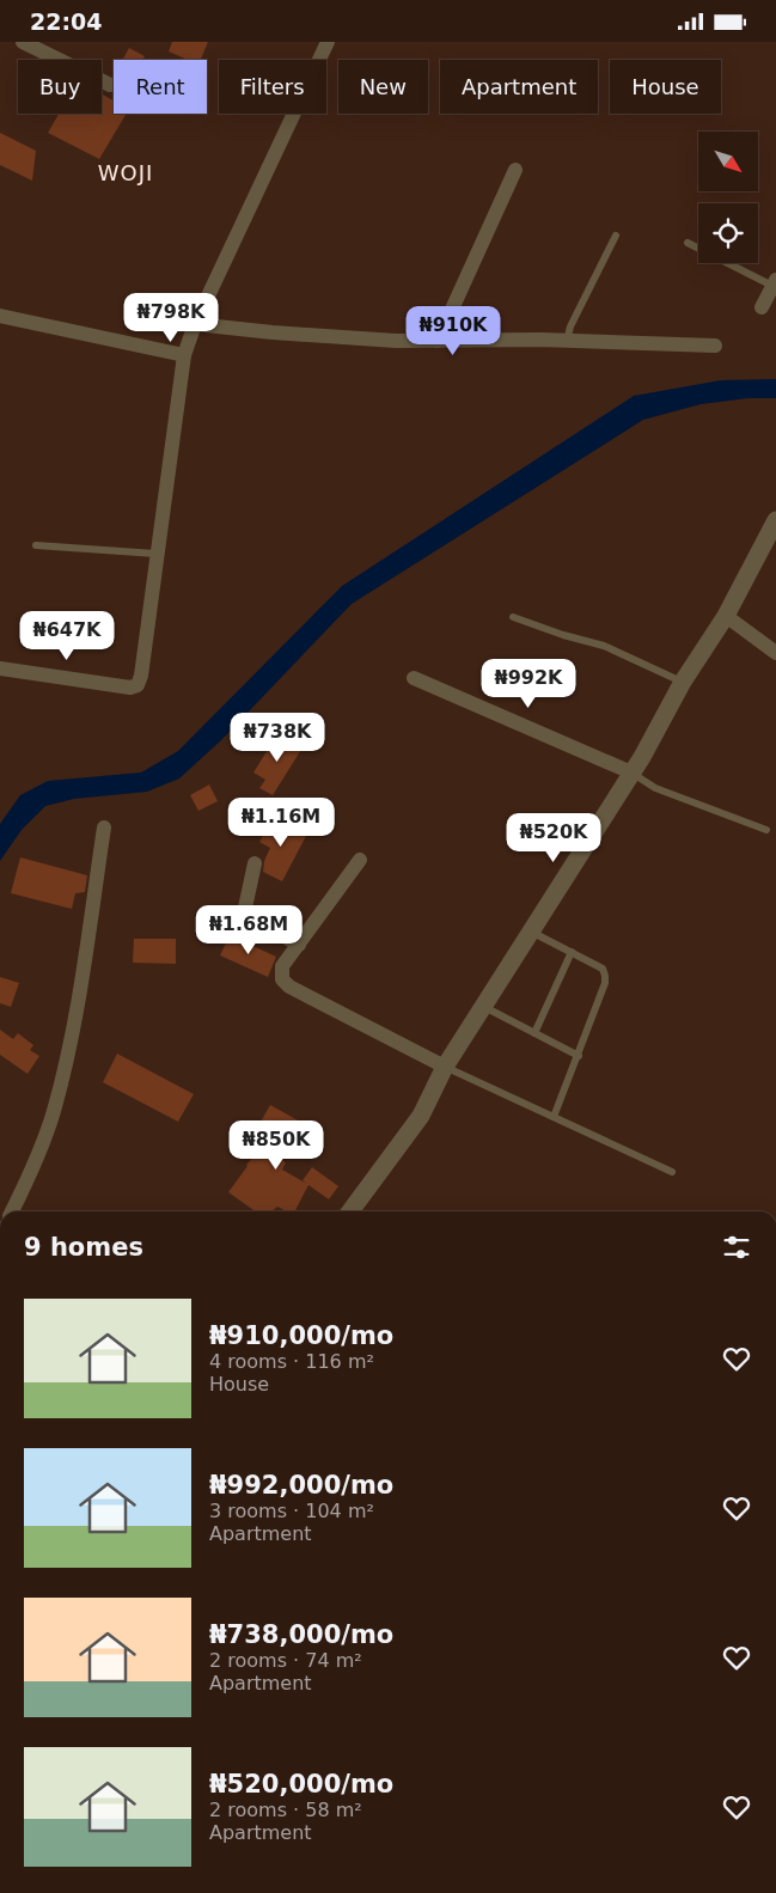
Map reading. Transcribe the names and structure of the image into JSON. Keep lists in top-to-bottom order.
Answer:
{
  "districts": ["WOJI"],
  "north": "bottom right",
  "page": {
    "status": "22:04",
    "chip": [
      "Buy",
      "Rent",
      "Filters",
      "New",
      "Apartment",
      "House"
    ],
    "price": [
      "₦798K",
      "₦910K",
      "₦647K",
      "₦992K",
      "₦738K",
      "₦1.16M",
      "₦520K",
      "₦1.68M",
      "₦850K"
    ],
    "heading": "9 homes",
    "list": [
      {
        "name": "₦910,000/mo",
        "note": "4 rooms · 116 m² · House"
      },
      {
        "name": "₦992,000/mo",
        "note": "3 rooms · 104 m² · Apartment"
      },
      {
        "name": "₦738,000/mo",
        "note": "2 rooms · 74 m² · Apartment"
      },
      {
        "name": "₦520,000/mo",
        "note": "2 rooms · 58 m² · Apartment"
      }
    ]
  }
}
